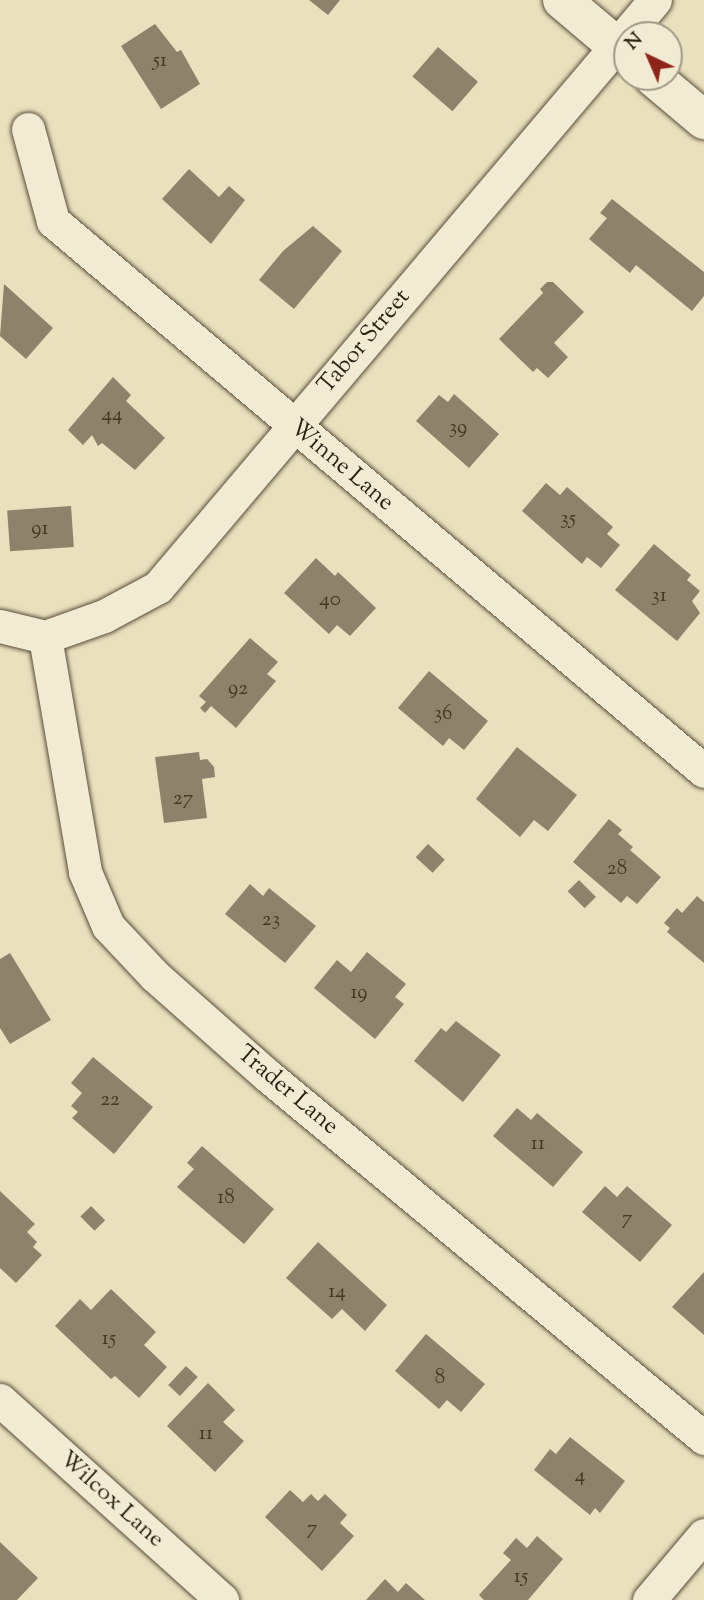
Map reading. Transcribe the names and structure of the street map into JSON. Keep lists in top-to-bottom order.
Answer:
{
  "streets": {
    "street": [
      "Tabor Street",
      "Winne Lane",
      "Trader Lane",
      "Wilcox Lane"
    ]
  },
  "crossings": [
    ["Tabor Street", "Winne Lane"],
    ["Tabor Street", "Trader Lane"]
  ],
  "house_numbers": [
    "51",
    "44",
    "39",
    "35",
    "91",
    "31",
    "40",
    "92",
    "36",
    "27",
    "28",
    "23",
    "19",
    "22",
    "11",
    "18",
    "7",
    "14",
    "15",
    "8",
    "11",
    "4",
    "7",
    "15"
  ],
  "north": "top left"
}
